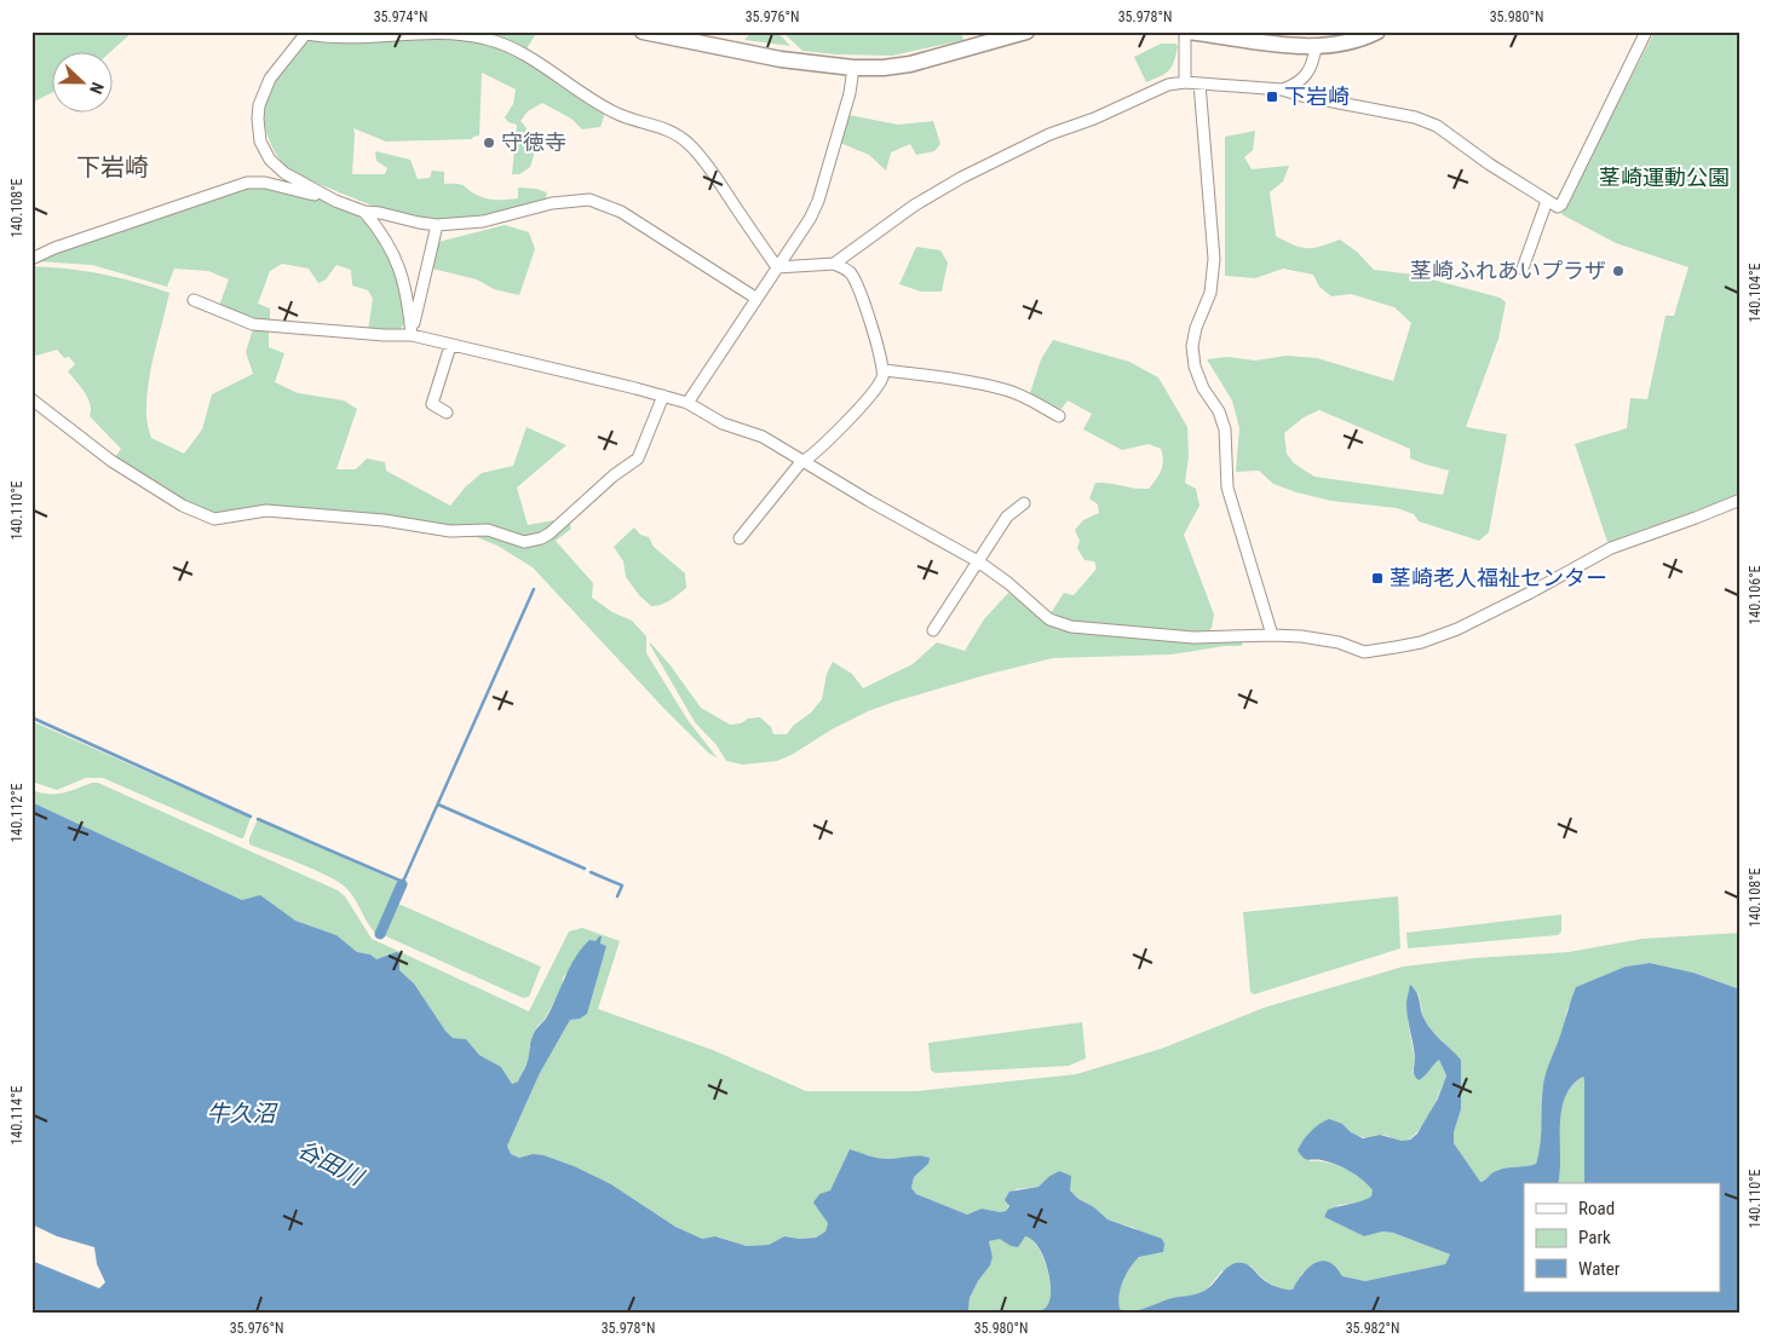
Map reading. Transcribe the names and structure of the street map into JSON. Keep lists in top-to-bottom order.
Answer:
{
  "districts": ["下岩崎"],
  "water": ["牛久沼", "谷田川"],
  "parks": ["茎崎運動公園"],
  "places": {
    "transit": ["下岩崎", "茎崎老人福祉センター"],
    "other": ["守徳寺", "茎崎ふれあいプラザ"]
  },
  "legend": ["Road", "Park", "Water"],
  "north": "right",
  "coordinates": [
    "35.974°N",
    "35.976°N",
    "35.978°N",
    "35.980°N",
    "140.108°E",
    "140.104°E",
    "140.110°E",
    "140.106°E",
    "140.112°E",
    "140.114°E",
    "35.982°N"
  ]
}
